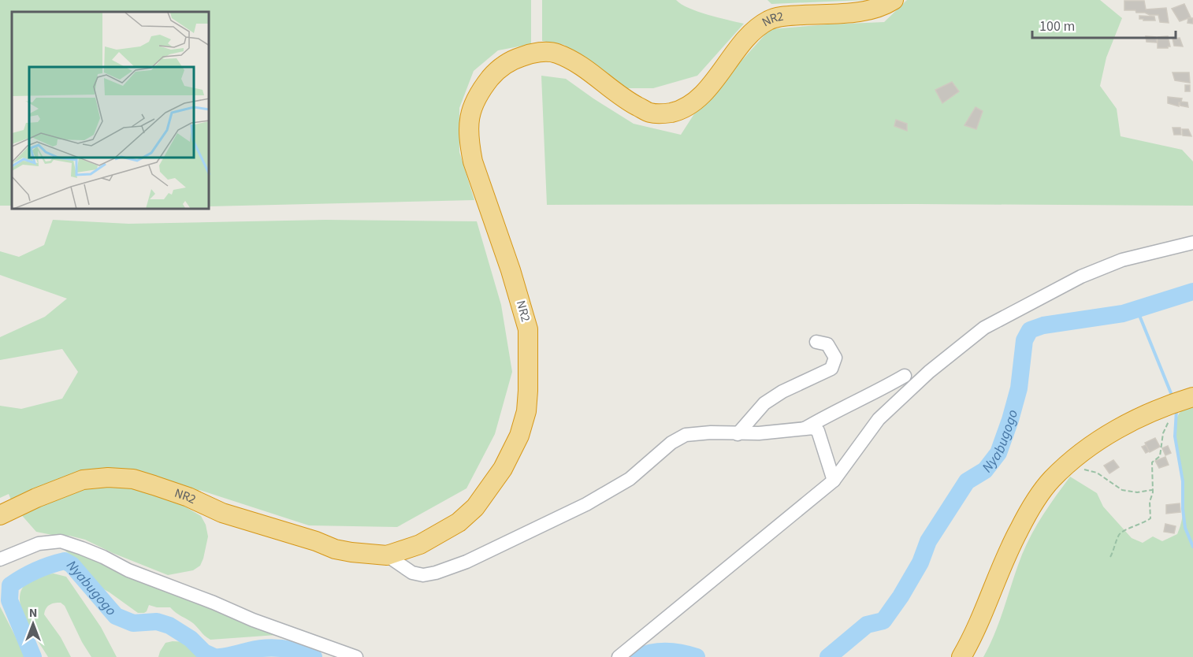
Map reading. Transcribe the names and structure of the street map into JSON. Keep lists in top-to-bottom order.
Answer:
{
  "streets": {
    "highway": ["NR2"]
  },
  "water": ["Nyabugogo"],
  "scale_bar": "100 m",
  "north": "top"
}
